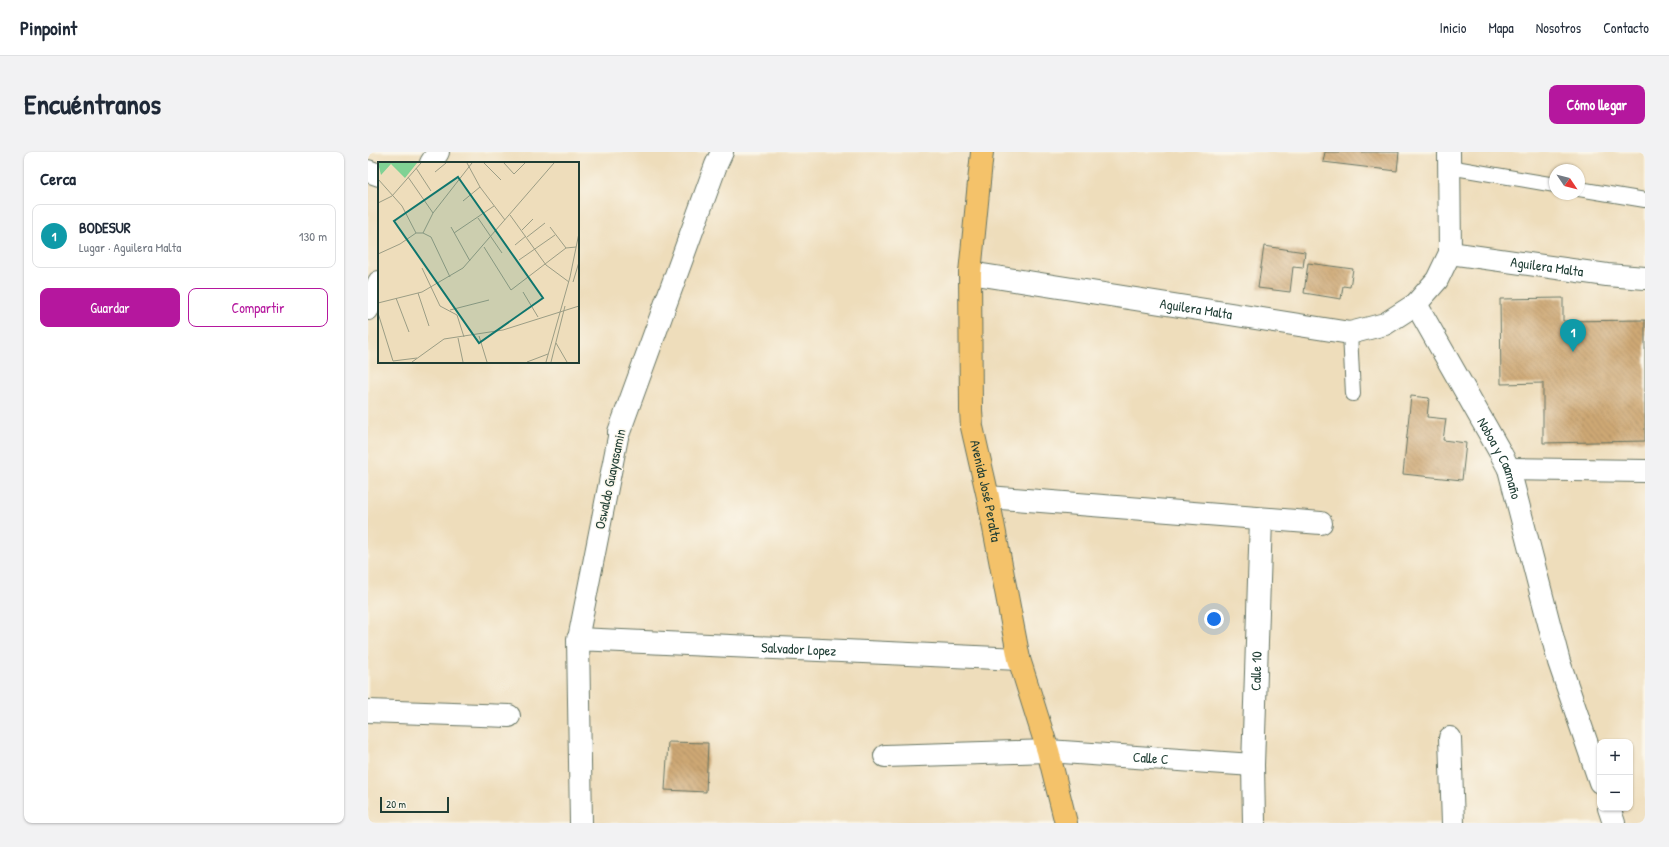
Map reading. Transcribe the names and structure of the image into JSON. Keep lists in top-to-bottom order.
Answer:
{
  "streets": {
    "highway": ["Avenida José Peralta"],
    "street": [
      "Aguilera Malta",
      "Noboa y Caamaño",
      "Oswaldo Guayasamin",
      "Salvador Lopez",
      "Calle 10",
      "Calle C"
    ]
  },
  "crossings": [
    ["Aguilera Malta", "Noboa y Caamaño"],
    ["Aguilera Malta", "Avenida José Peralta"],
    ["Oswaldo Guayasamin", "Salvador Lopez"],
    ["Avenida José Peralta", "Salvador Lopez"],
    ["Avenida José Peralta", "Calle C"],
    ["Calle 10", "Calle C"]
  ],
  "scale_bar": "20 m",
  "north": "bottom right",
  "page": {
    "header": "Pinpoint",
    "nav": [
      "Inicio",
      "Mapa",
      "Nosotros",
      "Contacto"
    ],
    "title": "Encuéntranos",
    "buttons": [
      "Cómo llegar",
      ["Guardar", "Compartir"]
    ],
    "heading": "Cerca",
    "list": [
      {
        "mark": "1",
        "name": "BODESUR",
        "note": "Lugar · Aguilera Malta",
        "value": "130 m"
      }
    ],
    "pins": "1",
    "map_buttons": ["+", "−"],
    "scale": "20 m"
  }
}
